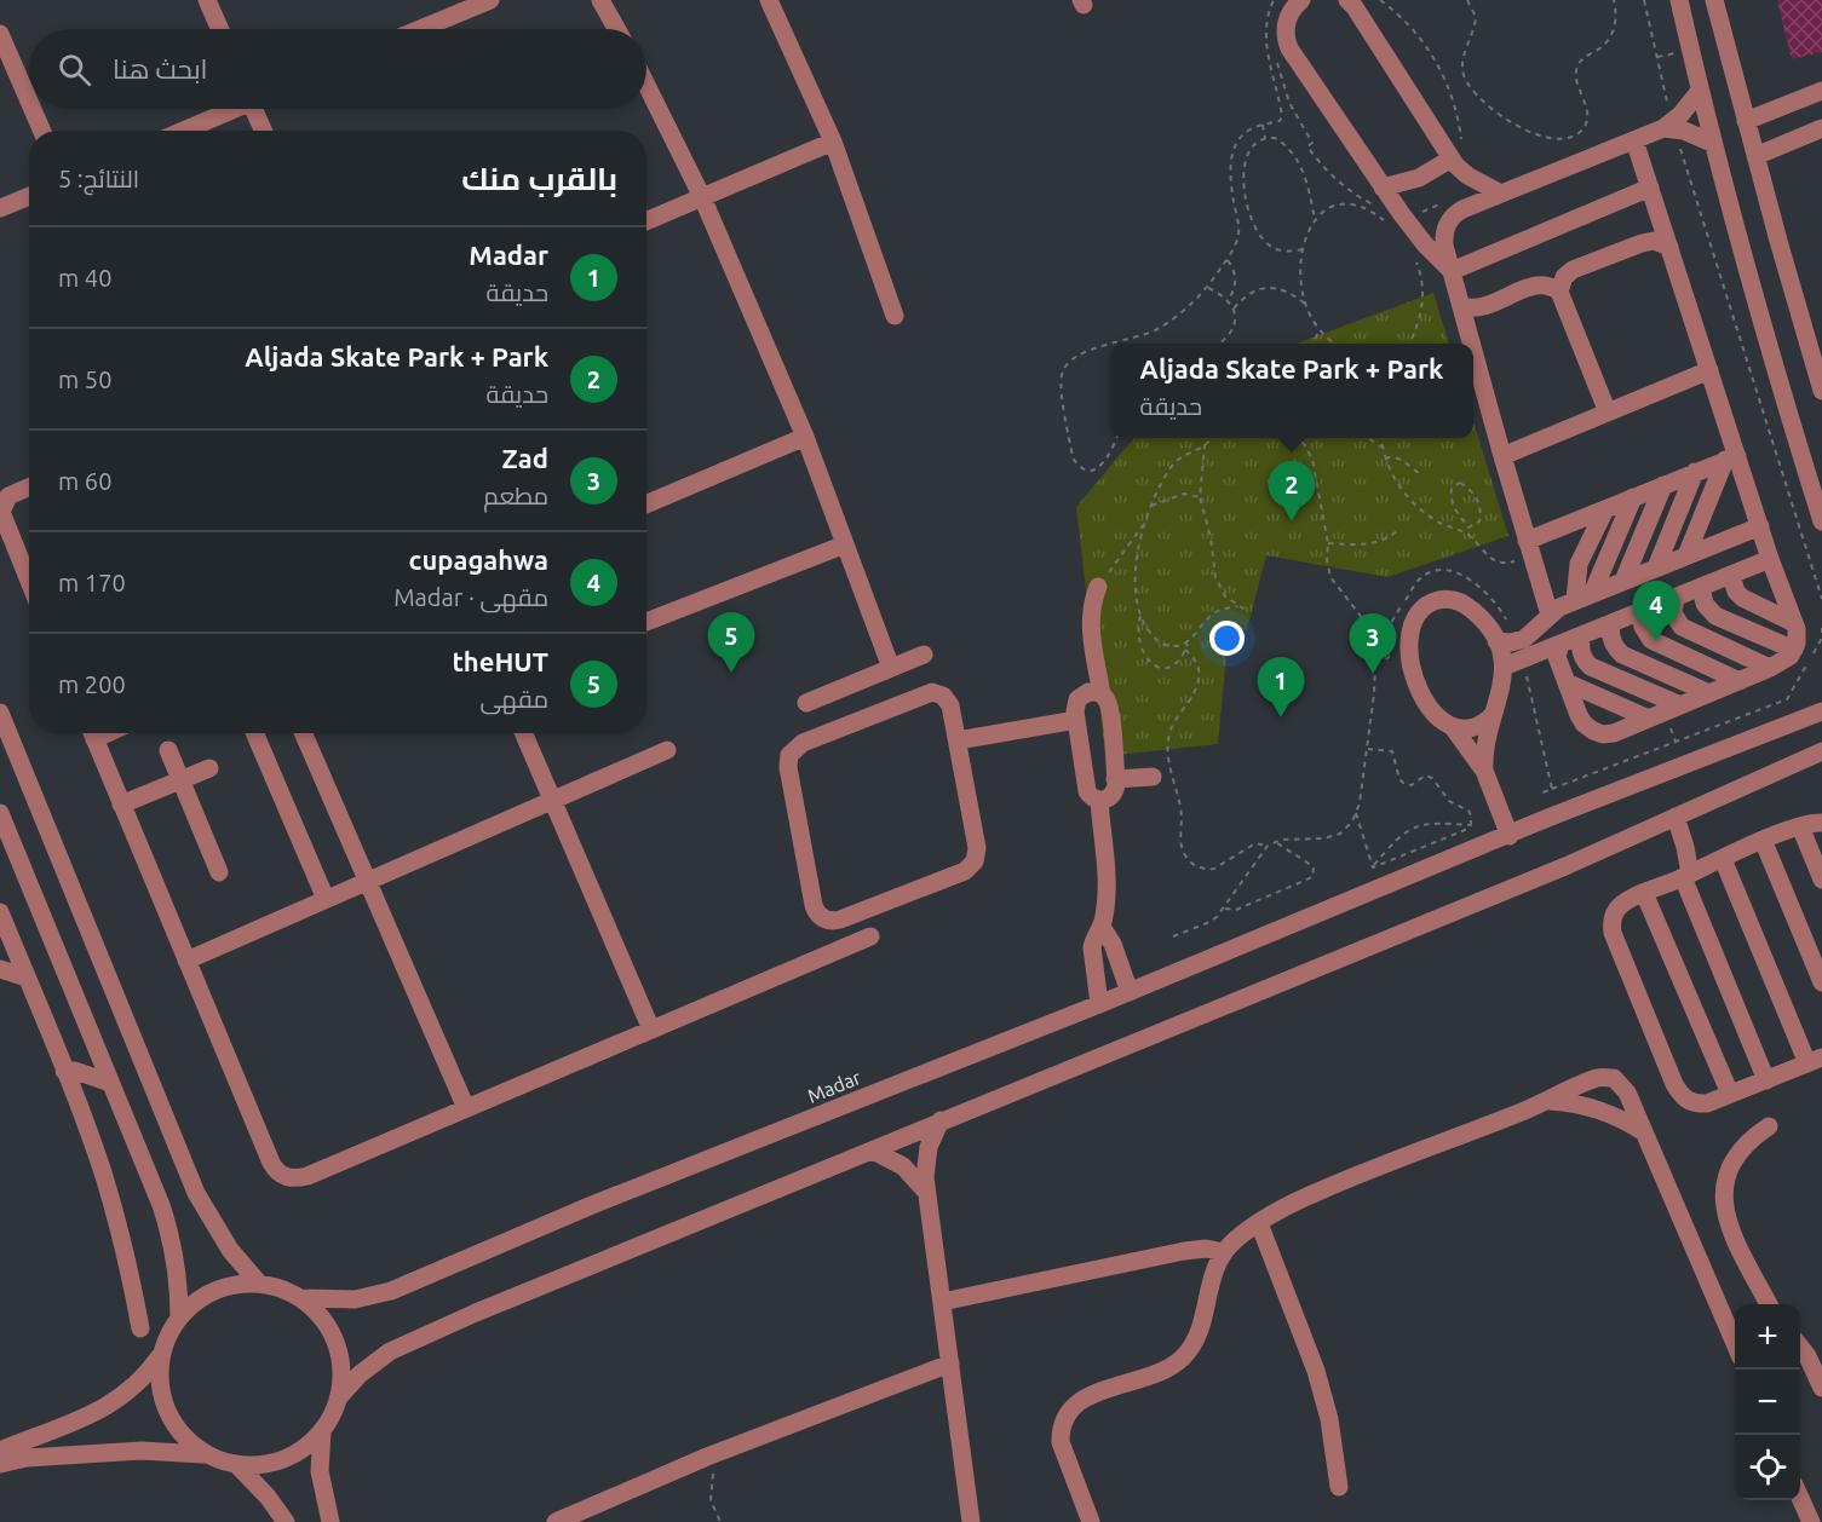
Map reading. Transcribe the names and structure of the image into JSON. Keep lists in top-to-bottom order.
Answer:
{
  "streets": {
    "street": ["Madar"]
  },
  "page": {
    "search": "ابحث هنا",
    "heading": ["بالقرب منك", "النتائج: 5"],
    "list": [
      {
        "mark": "1",
        "name": "Madar",
        "note": "حديقة",
        "value": "40 m"
      },
      {
        "mark": "2",
        "name": "Aljada Skate Park + Park",
        "note": "حديقة",
        "value": "50 m"
      },
      {
        "mark": "3",
        "name": "Zad",
        "note": "مطعم",
        "value": "60 m"
      },
      {
        "mark": "4",
        "name": "cupagahwa",
        "note": "مقهى · Madar",
        "value": "170 m"
      },
      {
        "mark": "5",
        "name": "theHUT",
        "note": "مقهى",
        "value": "200 m"
      }
    ],
    "popup": ["Aljada Skate Park + Park", "حديقة"],
    "pins": [
      "2",
      "4",
      "5",
      "3",
      "1"
    ],
    "map_buttons": ["+", "−"]
  }
}
